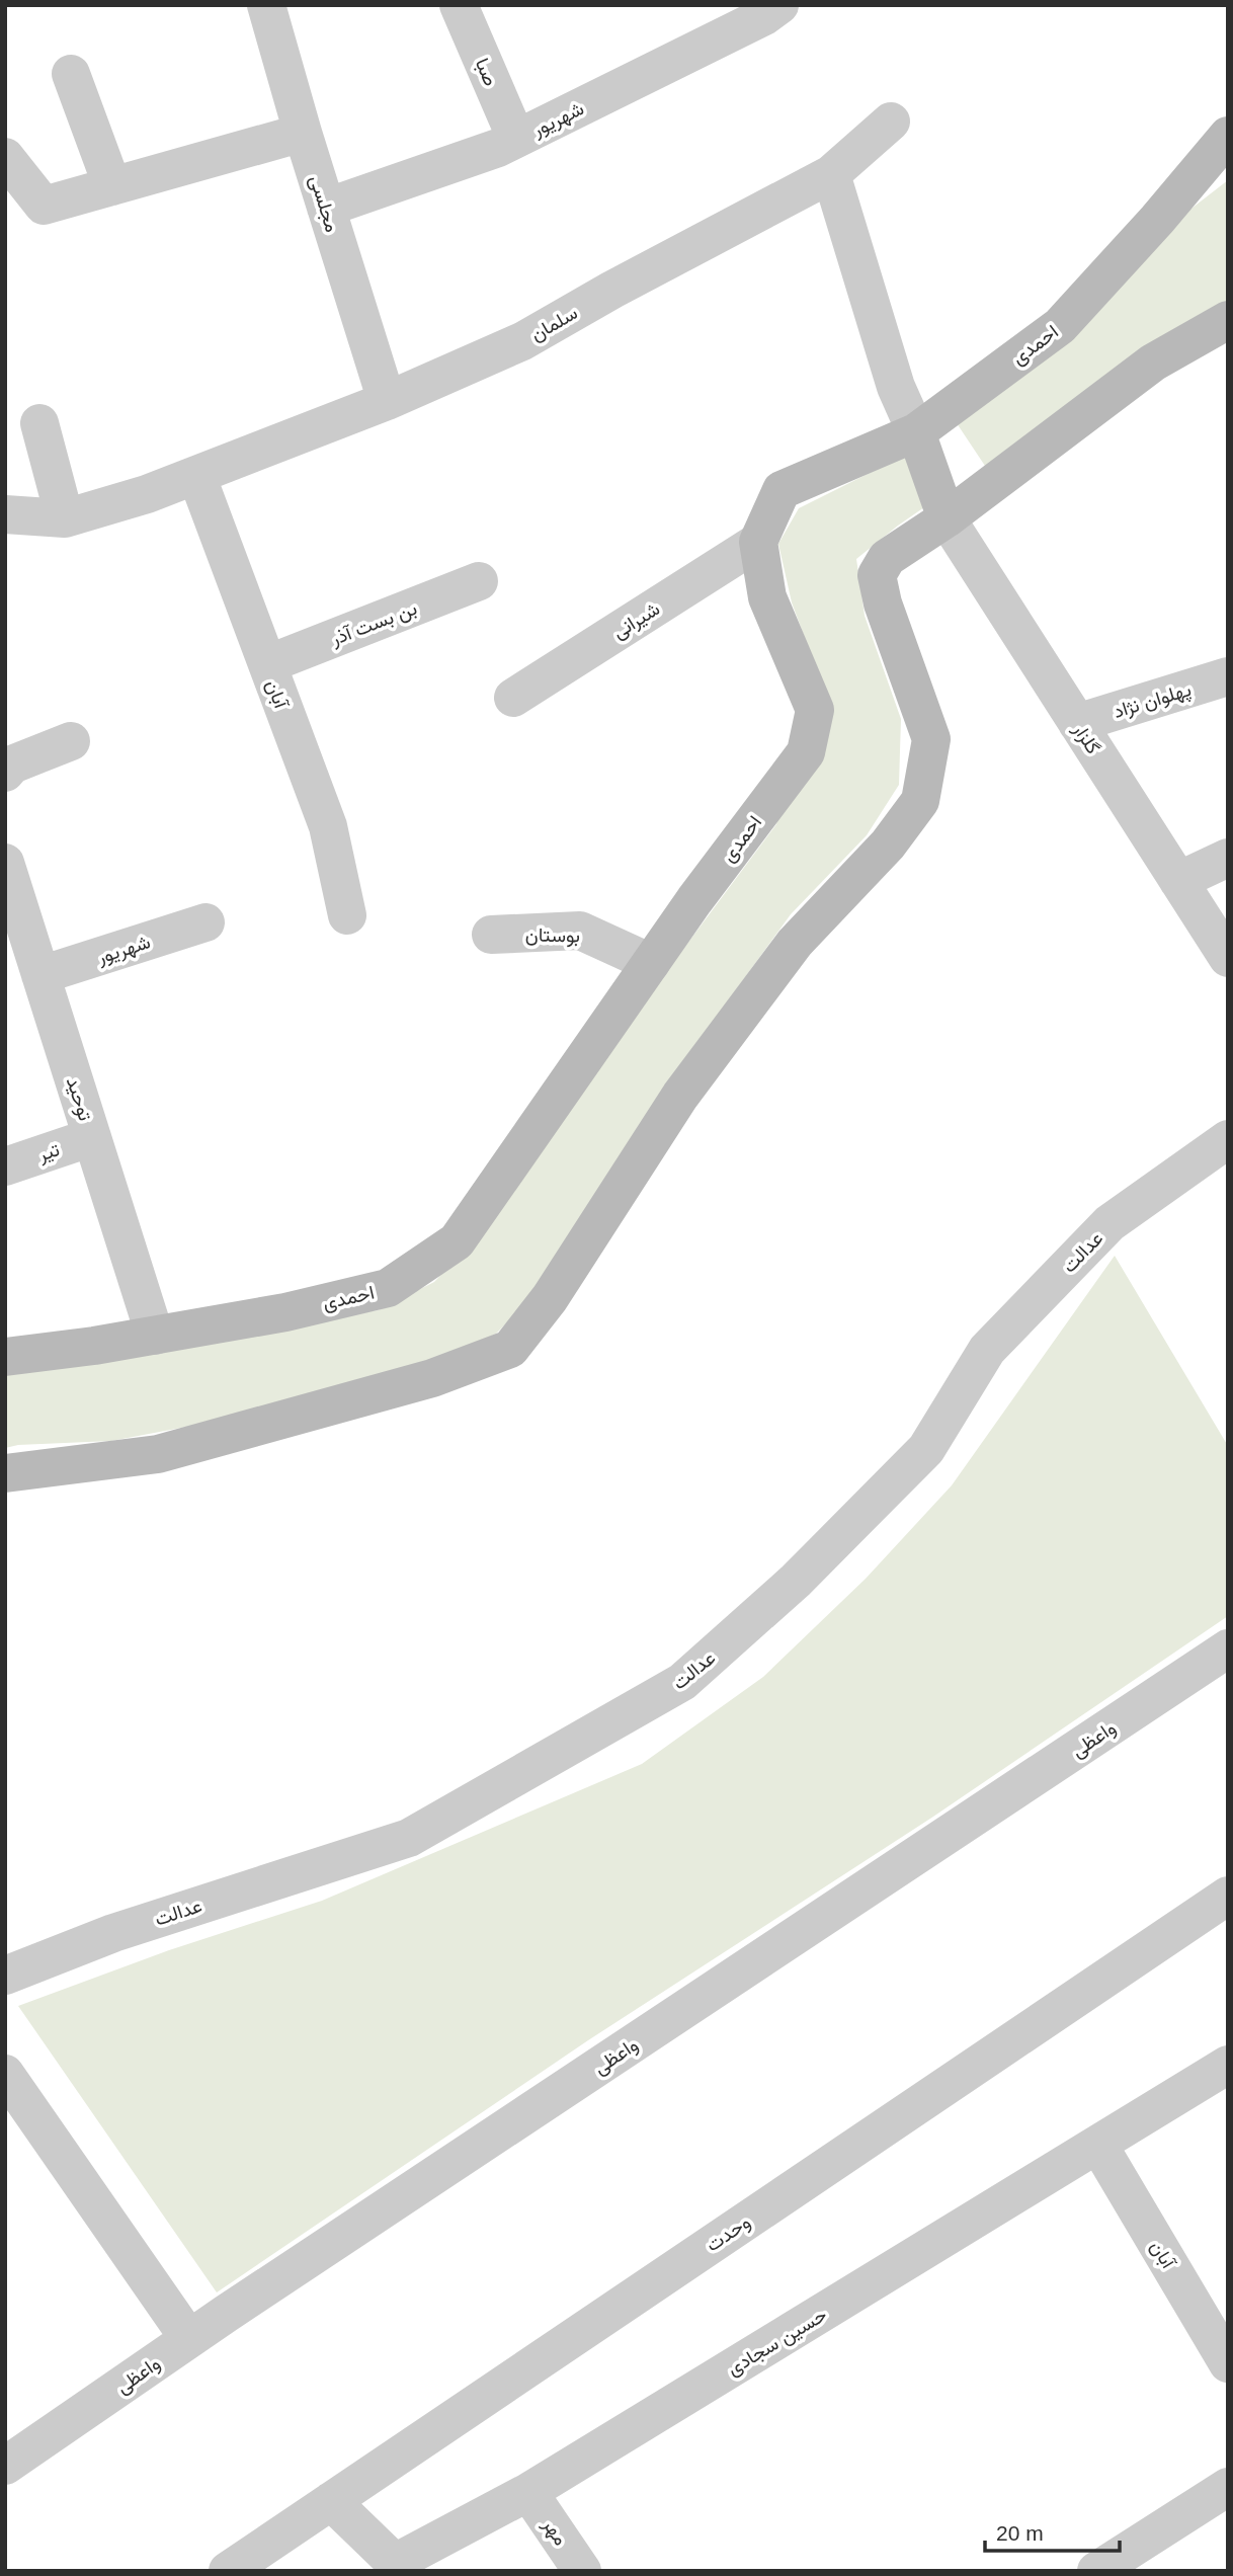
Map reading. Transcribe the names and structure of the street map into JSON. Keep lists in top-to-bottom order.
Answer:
{
  "streets": {
    "street": [
      "صبا",
      "شهریور",
      "مجلسی",
      "سلمان",
      "احمدی",
      "شیرانی",
      "بن بست آذر",
      "آبان",
      "پهلوان نژاد",
      "گلزار",
      "بوستان",
      "توحید",
      "تیر",
      "عدالت",
      "واعظی",
      "وحدت",
      "حسین سجادی",
      "مهر"
    ]
  },
  "crossings": [
    ["صبا", "شهریور"],
    ["شهریور", "مجلسی"],
    ["شهریور", "توحید"],
    ["مجلسی", "سلمان"],
    ["سلمان", "آبان"],
    ["احمدی", "شیرانی"],
    ["احمدی", "بوستان"],
    ["احمدی", "توحید"],
    ["بن بست آذر", "آبان"],
    ["آبان", "حسین سجادی"],
    ["پهلوان نژاد", "گلزار"],
    ["توحید", "تیر"],
    ["وحدت", "حسین سجادی"],
    ["حسین سجادی", "مهر"]
  ],
  "scale_bar": "20 m"
}
